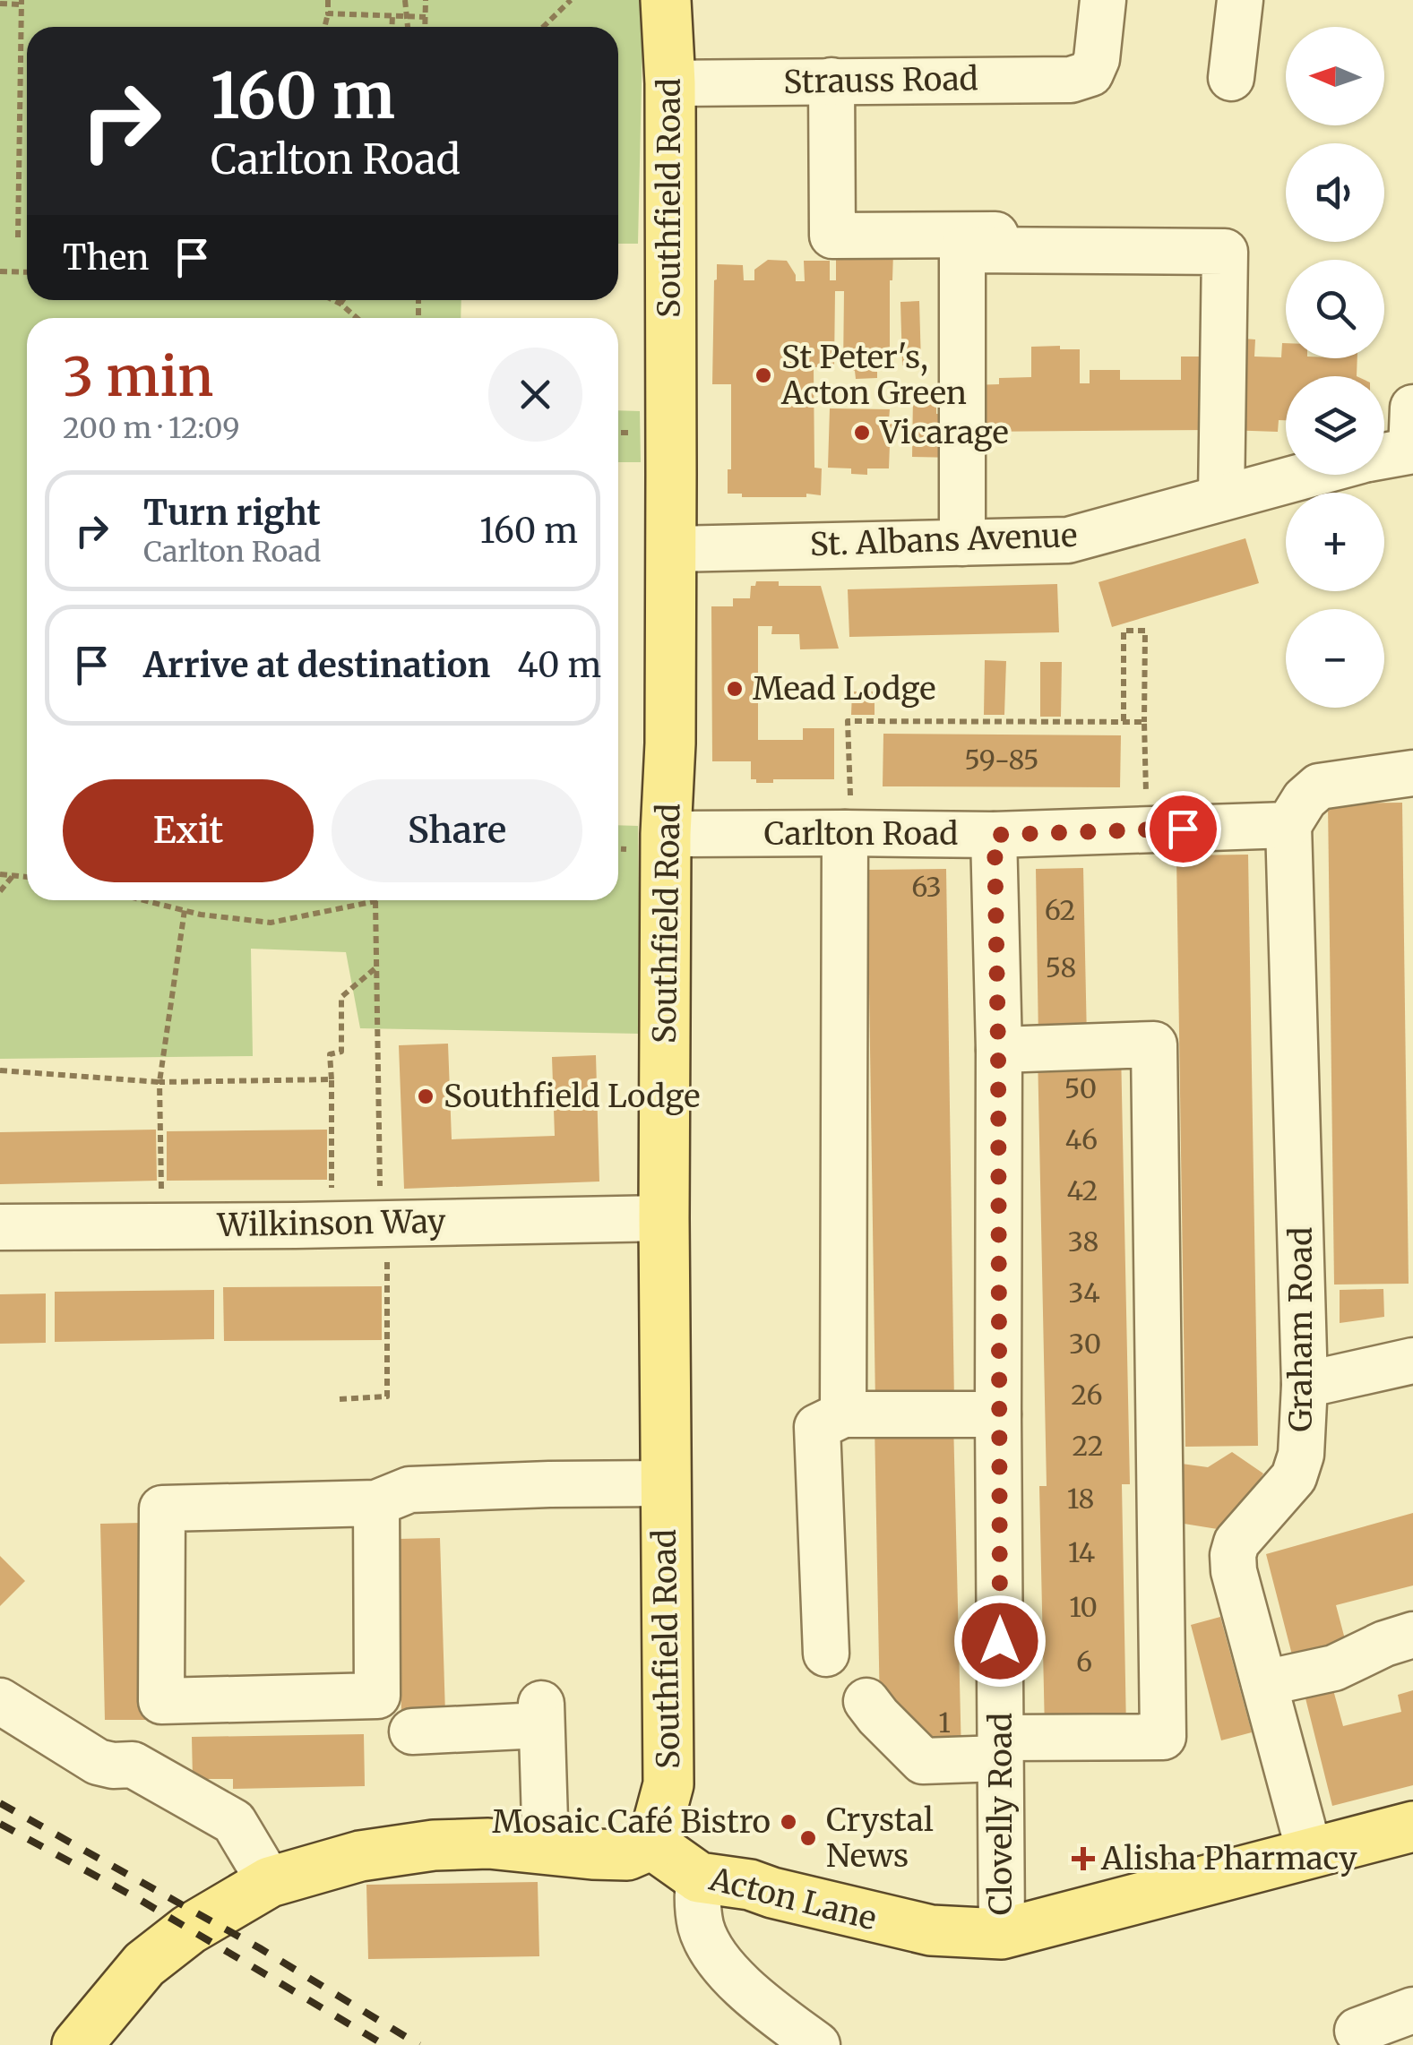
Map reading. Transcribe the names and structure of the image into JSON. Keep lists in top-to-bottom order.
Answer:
{
  "streets": {
    "main road": ["Southfield Road", "Acton Lane"],
    "street": [
      "Strauss Road",
      "St. Albans Avenue",
      "Carlton Road",
      "Wilkinson Way",
      "Graham Road",
      "Clovelly Road"
    ]
  },
  "crossings": [
    ["Strauss Road", "Southfield Road"],
    ["Southfield Road", "St. Albans Avenue"],
    ["Southfield Road", "Carlton Road"],
    ["Southfield Road", "Wilkinson Way"],
    ["Southfield Road", "Acton Lane"],
    ["Carlton Road", "Graham Road"],
    ["Carlton Road", "Clovelly Road"],
    ["Graham Road", "Acton Lane"],
    ["Clovelly Road", "Acton Lane"]
  ],
  "places": {
    "other": [
      "St Peter's, Acton Green",
      "Vicarage",
      "Mead Lodge",
      "Southfield Lodge",
      "Mosaic Café Bistro",
      "Crystal News"
    ],
    "health": ["Alisha Pharmacy"]
  },
  "house_numbers": [
    "59-85",
    "63",
    "62",
    "58",
    "50",
    "46",
    "42",
    "38",
    "34",
    "30",
    "26",
    "22",
    "18",
    "14",
    "10",
    "6",
    "1"
  ],
  "north": "left",
  "page": {
    "map_buttons": ["+", "−"],
    "turn": ["160 m", "Carlton Road"],
    "then": "Then",
    "heading": ["3 min", "200 m · 12:09"],
    "list": [
      {
        "name": "Turn right",
        "note": "Carlton Road",
        "value": "160 m"
      },
      {
        "name": "Arrive at destination",
        "value": "40 m"
      }
    ],
    "buttons": ["Exit", "Share"]
  }
}
